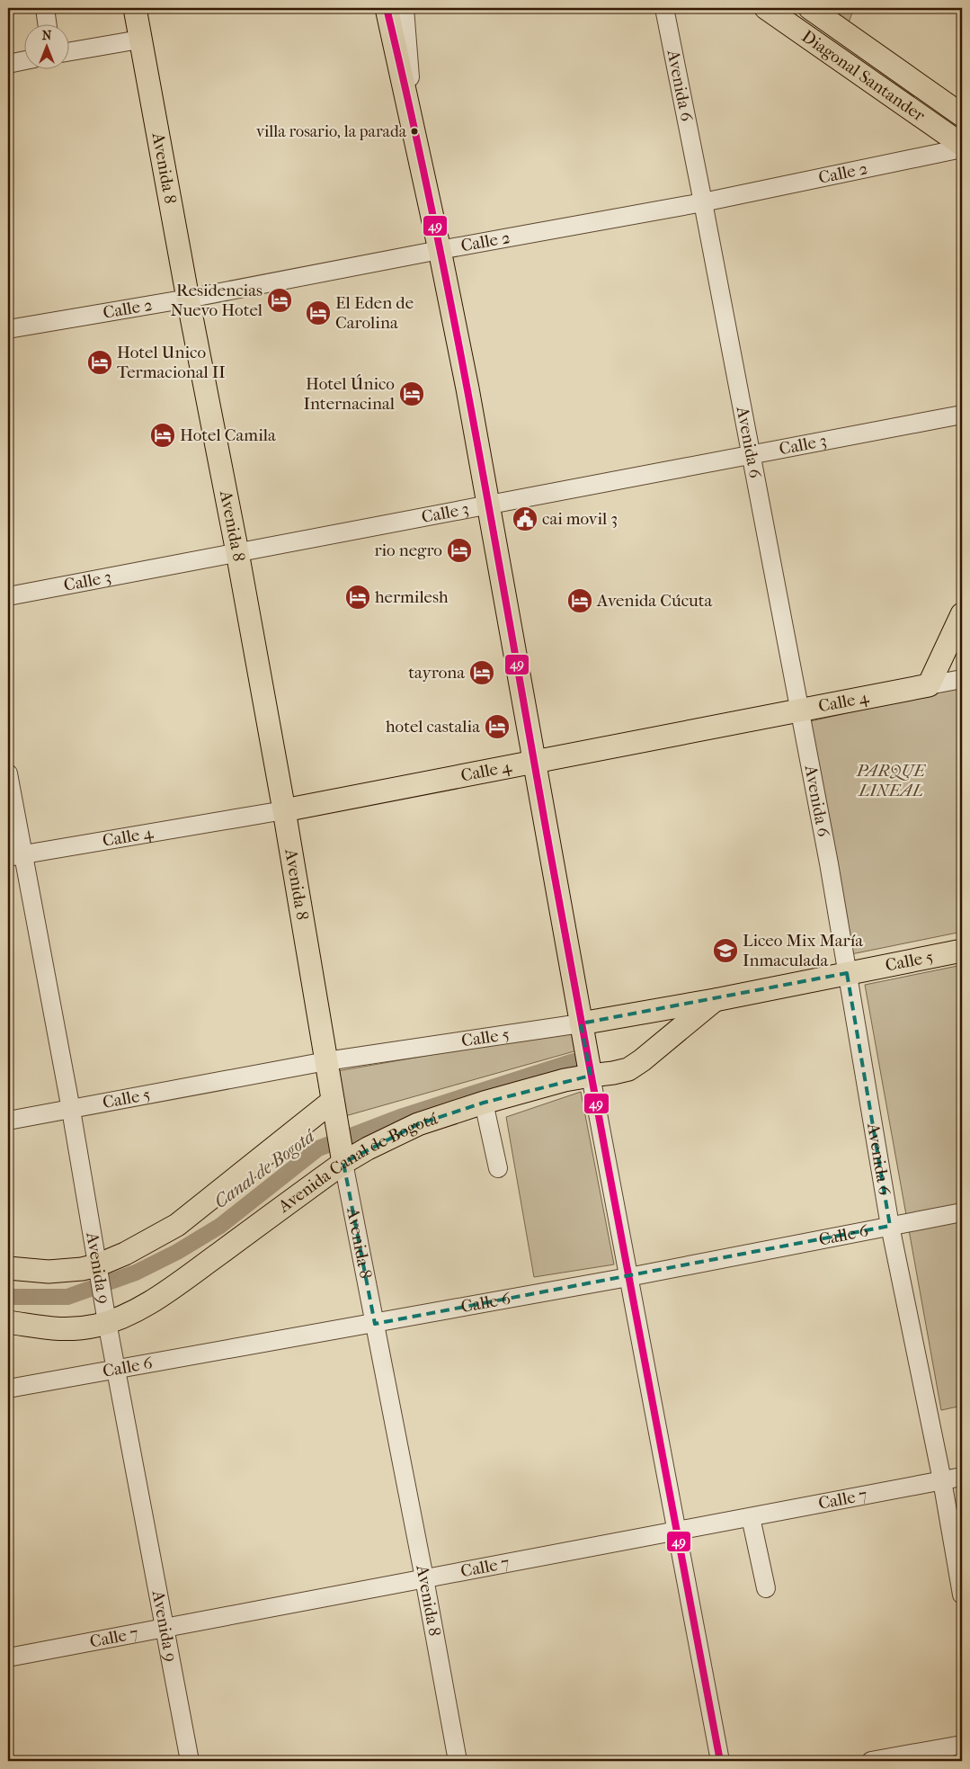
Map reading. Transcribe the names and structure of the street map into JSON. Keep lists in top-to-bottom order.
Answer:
{
  "streets": {
    "main road": [
      "Diagonal Santander",
      "Avenida 8",
      "Calle 4",
      "Calle 5",
      "Avenida Canal de Bogotá"
    ],
    "street": [
      "Avenida 6",
      "Calle 2",
      "Calle 3",
      "Calle 6",
      "Avenida 9",
      "Calle 7"
    ]
  },
  "crossings": [
    ["Avenida 6", "Calle 2"],
    ["Avenida 6", "Calle 3"],
    ["Avenida 6", "Calle 4"],
    ["Avenida 6", "Calle 5"],
    ["Avenida 6", "Calle 6"],
    ["Avenida 6", "Calle 7"],
    ["Avenida 8", "Calle 2"],
    ["Avenida 8", "Calle 3"],
    ["Avenida 8", "Calle 4"],
    ["Avenida 8", "Calle 5"],
    ["Avenida 8", "Avenida Canal de Bogotá"],
    ["Avenida 8", "Calle 6"],
    ["Avenida 8", "Calle 7"],
    ["Calle 4", "Avenida 9"],
    ["Calle 5", "Avenida Canal de Bogotá"],
    ["Calle 5", "Avenida 9"],
    ["Avenida Canal de Bogotá", "Avenida 9"],
    ["Calle 6", "Avenida 9"],
    ["Avenida 9", "Calle 7"]
  ],
  "water": ["Canal de Bogotá"],
  "parks": ["PARQUE LINEAL"],
  "places": {
    "other": ["villa rosario, la parada"],
    "hotel": [
      "Residencias Nuevo Hotel",
      "El Eden de Carolina",
      "Hotel Unico Termacional II",
      "Hotel Único Internacinal",
      "Hotel Camila",
      "rio negro",
      "hermilesh",
      "Avenida Cúcuta",
      "tayrona",
      "hotel castalia"
    ],
    "public building": ["cai movil 3"],
    "school or university": ["Liceo Mix María Inmaculada"]
  },
  "lines": ["transit line 49"],
  "north": "top"
}
